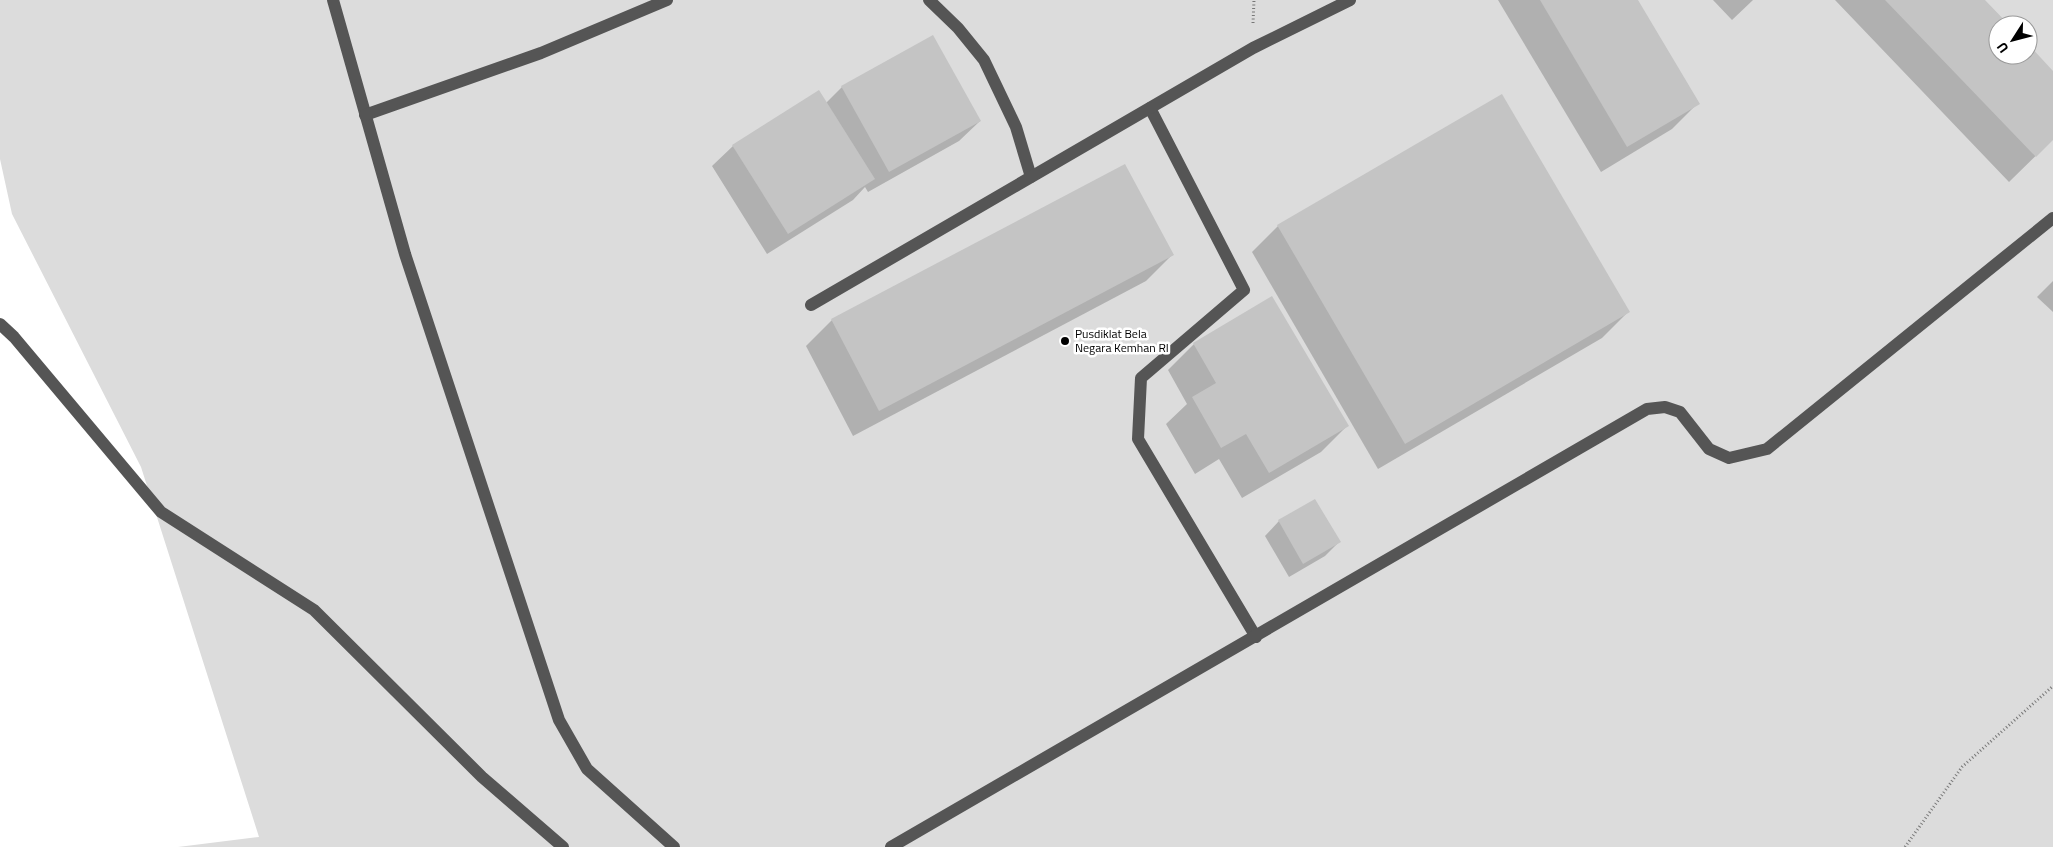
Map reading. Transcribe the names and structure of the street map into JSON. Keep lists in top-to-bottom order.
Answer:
{
  "places": ["Pusdiklat Bela Negara Kemhan RI"],
  "north": "bottom left"
}
